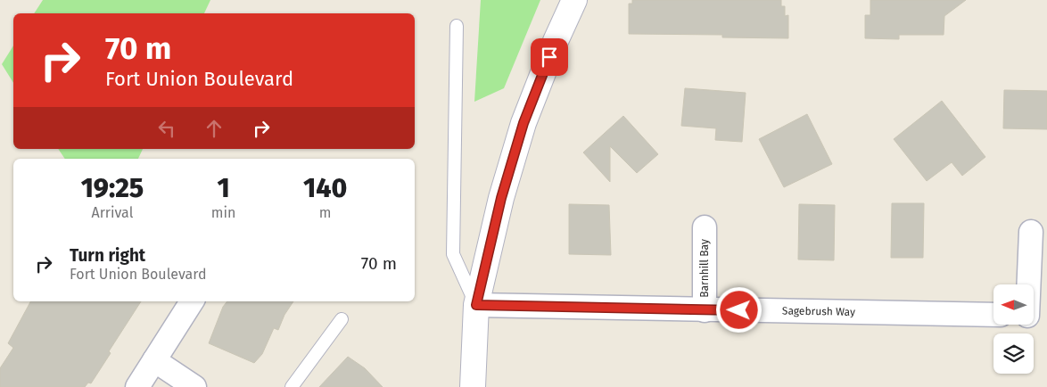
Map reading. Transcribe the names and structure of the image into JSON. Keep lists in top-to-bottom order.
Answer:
{
  "streets": {
    "street": ["Barnhill Bay", "Sagebrush Way"]
  },
  "crossings": [
    ["Barnhill Bay", "Sagebrush Way"]
  ],
  "north": "left",
  "page": {
    "turn": ["70 m", "Fort Union Boulevard"],
    "eta": [
      "19:25",
      "Arrival",
      "1",
      "min",
      "140",
      "m"
    ],
    "list": [
      {
        "name": "Turn right",
        "note": "Fort Union Boulevard",
        "value": "70 m"
      }
    ]
  }
}
